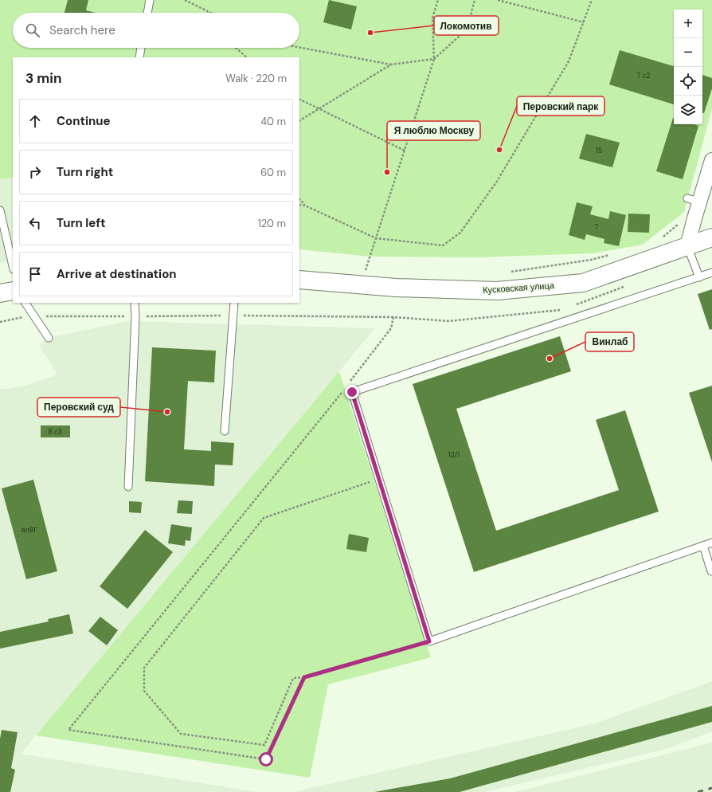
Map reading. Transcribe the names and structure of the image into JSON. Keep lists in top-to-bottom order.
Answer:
{
  "streets": {
    "street": ["Кусковская улица"]
  },
  "places": [
    "Локомотив",
    "Перовский парк",
    "Я люблю Москву",
    "Винлаб",
    "Перовский суд"
  ],
  "house_numbers": [
    "7 с2",
    "15",
    "7",
    "8 с3",
    "12/1",
    "вл8Г"
  ],
  "page": {
    "map_buttons": ["+", "−"],
    "search": "Search here",
    "heading": ["3 min", "Walk · 220 m"],
    "list": [
      ["Continue", "40 m"],
      ["Turn right", "60 m"],
      ["Turn left", "120 m"],
      "Arrive at destination"
    ]
  }
}
